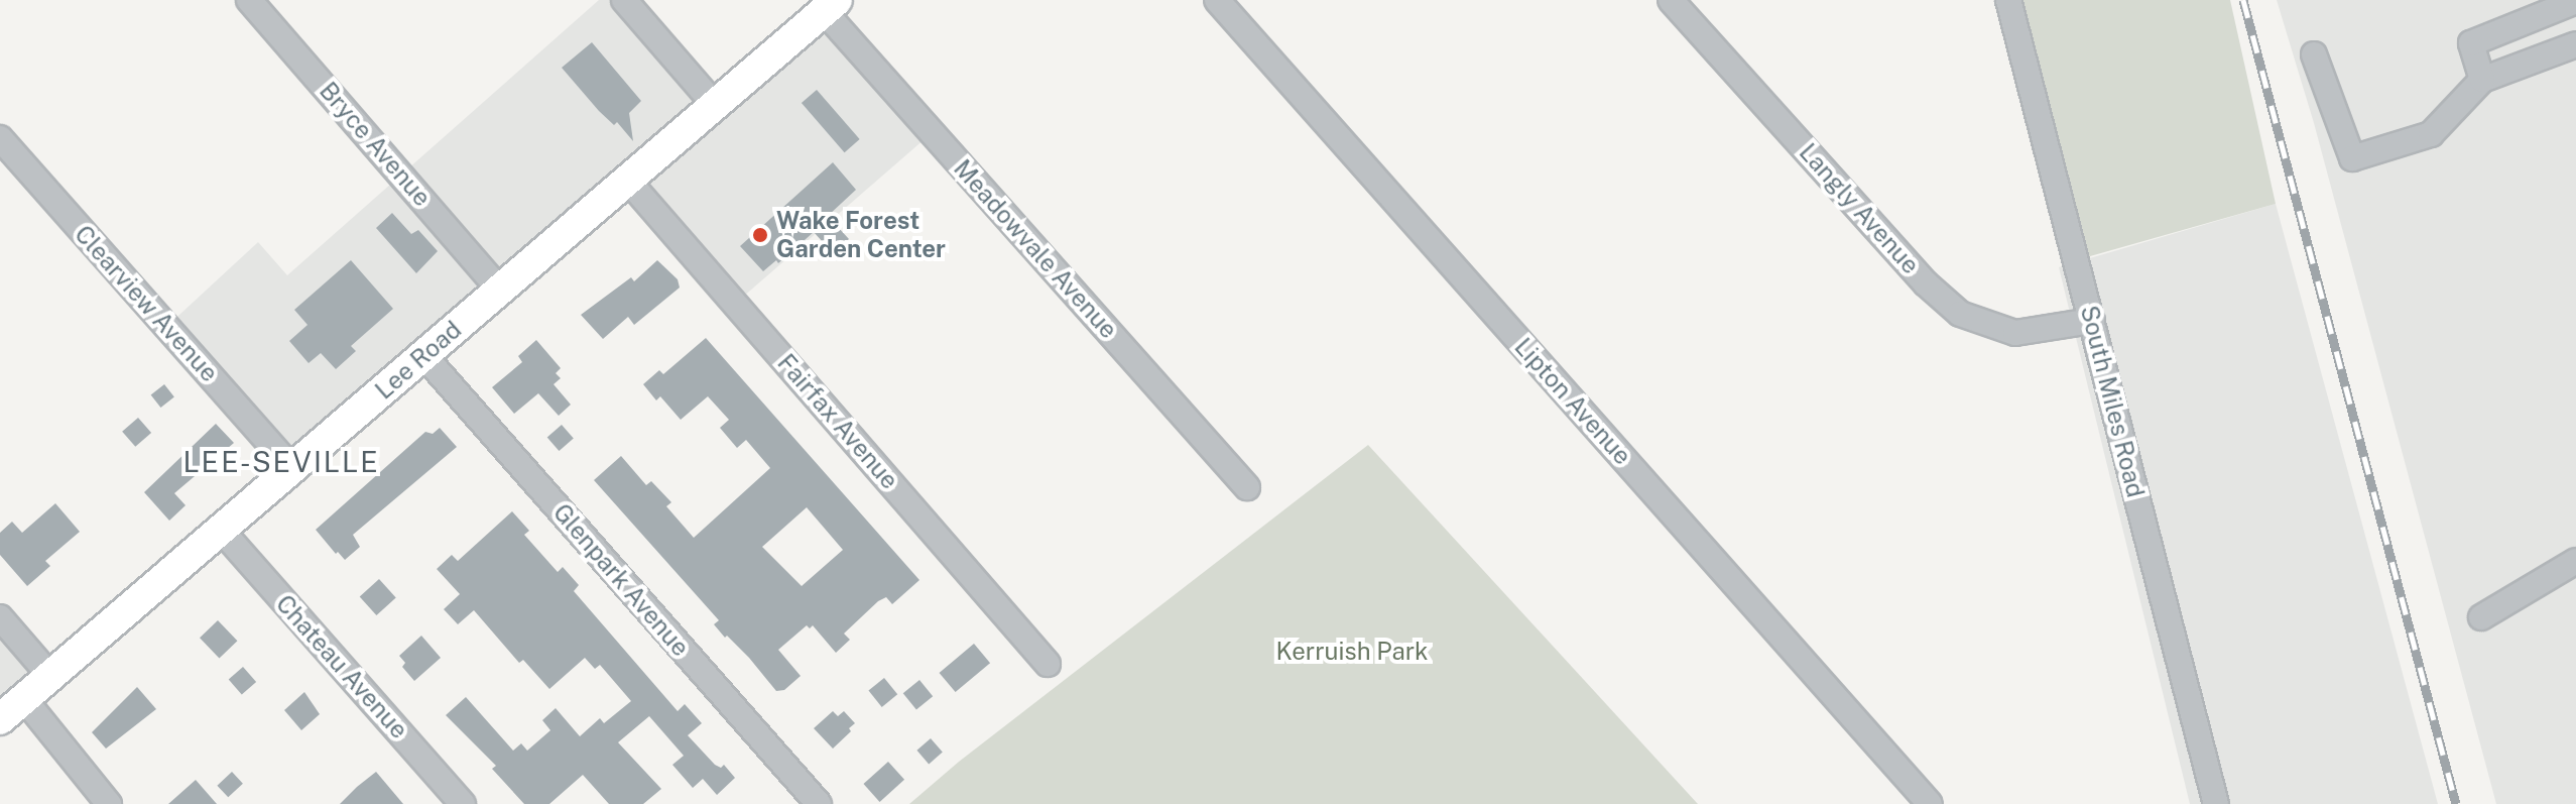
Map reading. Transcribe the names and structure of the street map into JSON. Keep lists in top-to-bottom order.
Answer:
{
  "streets": {
    "main road": ["Lee Road"],
    "street": [
      "Bryce Avenue",
      "Langly Avenue",
      "Meadowvale Avenue",
      "Clearview Avenue",
      "Lipton Avenue",
      "South Miles Road",
      "Fairfax Avenue",
      "Glenpark Avenue",
      "Chateau Avenue"
    ]
  },
  "crossings": [
    ["Bryce Avenue", "Lee Road"],
    ["Langly Avenue", "South Miles Road"],
    ["Meadowvale Avenue", "Lee Road"],
    ["Clearview Avenue", "Lee Road"],
    ["Lee Road", "Fairfax Avenue"],
    ["Lee Road", "Glenpark Avenue"],
    ["Lee Road", "Chateau Avenue"]
  ],
  "districts": ["LEE-SEVILLE"],
  "parks": ["Kerruish Park"],
  "places": ["Wake Forest Garden Center"]
}
